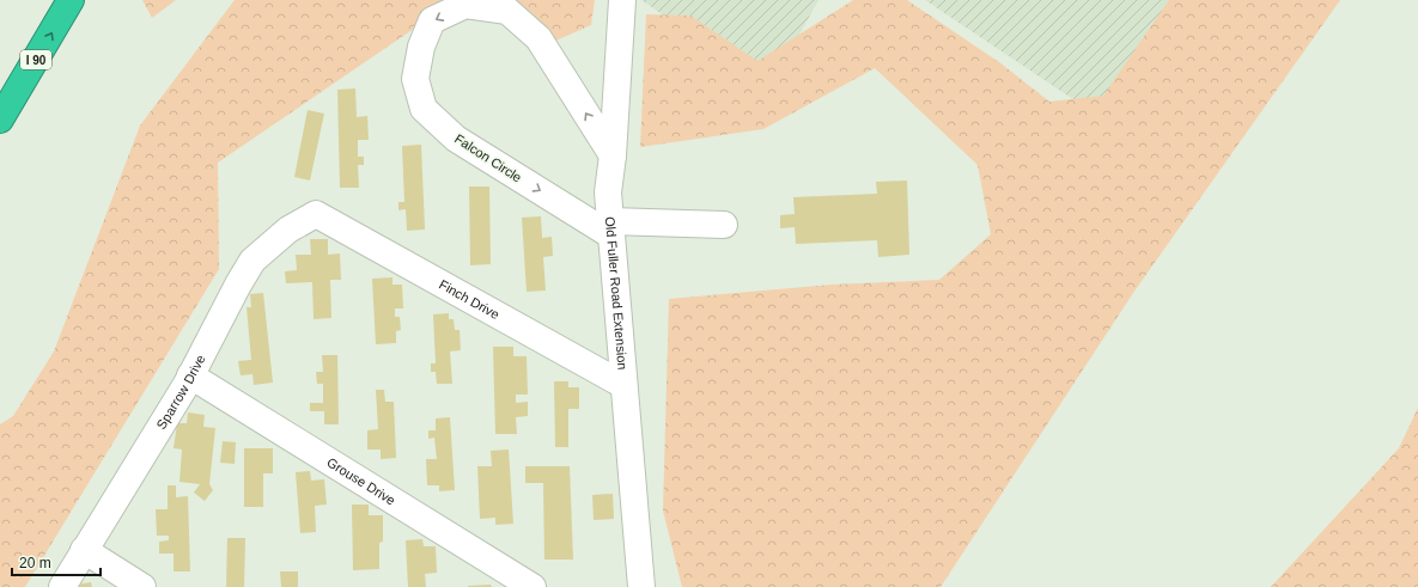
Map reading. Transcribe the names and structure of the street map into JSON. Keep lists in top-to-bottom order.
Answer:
{
  "streets": {
    "highway": ["I 90"],
    "street": [
      "Falcon Circle",
      "Old Fuller Road Extension",
      "Finch Drive",
      "Sparrow Drive",
      "Grouse Drive"
    ]
  },
  "crossings": [
    ["Falcon Circle", "Old Fuller Road Extension"],
    ["Old Fuller Road Extension", "Finch Drive"],
    ["Finch Drive", "Sparrow Drive"],
    ["Sparrow Drive", "Grouse Drive"]
  ],
  "scale_bar": "20 m"
}
